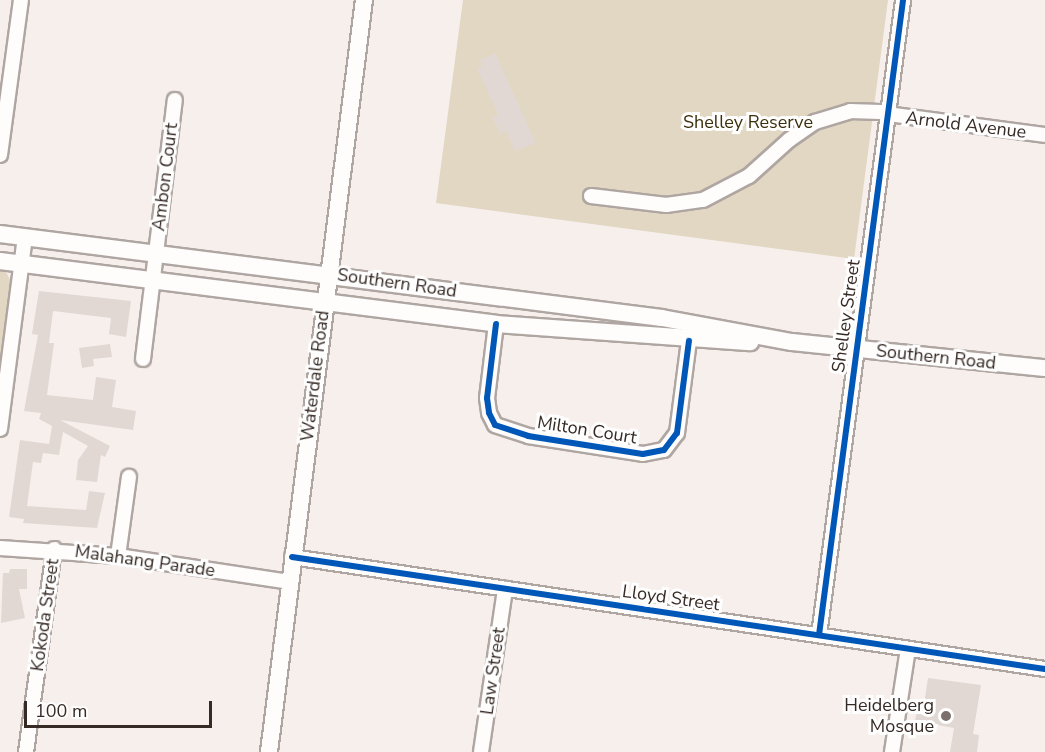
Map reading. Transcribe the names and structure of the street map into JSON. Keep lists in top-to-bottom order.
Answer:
{
  "streets": {
    "main road": ["Southern Road", "Waterdale Road"],
    "street": [
      "Arnold Avenue",
      "Ambon Court",
      "Shelley Street",
      "Milton Court",
      "Malahang Parade",
      "Lloyd Street",
      "Kokoda Street",
      "Law Street"
    ]
  },
  "crossings": [
    ["Arnold Avenue", "Shelley Street"],
    ["Ambon Court", "Southern Road"],
    ["Southern Road", "Shelley Street"],
    ["Southern Road", "Waterdale Road"],
    ["Southern Road", "Milton Court"],
    ["Shelley Street", "Lloyd Street"],
    ["Waterdale Road", "Malahang Parade"],
    ["Waterdale Road", "Lloyd Street"],
    ["Malahang Parade", "Kokoda Street"],
    ["Lloyd Street", "Law Street"]
  ],
  "parks": ["Shelley Reserve"],
  "places": ["Heidelberg Mosque"],
  "scale_bar": "100 m"
}
